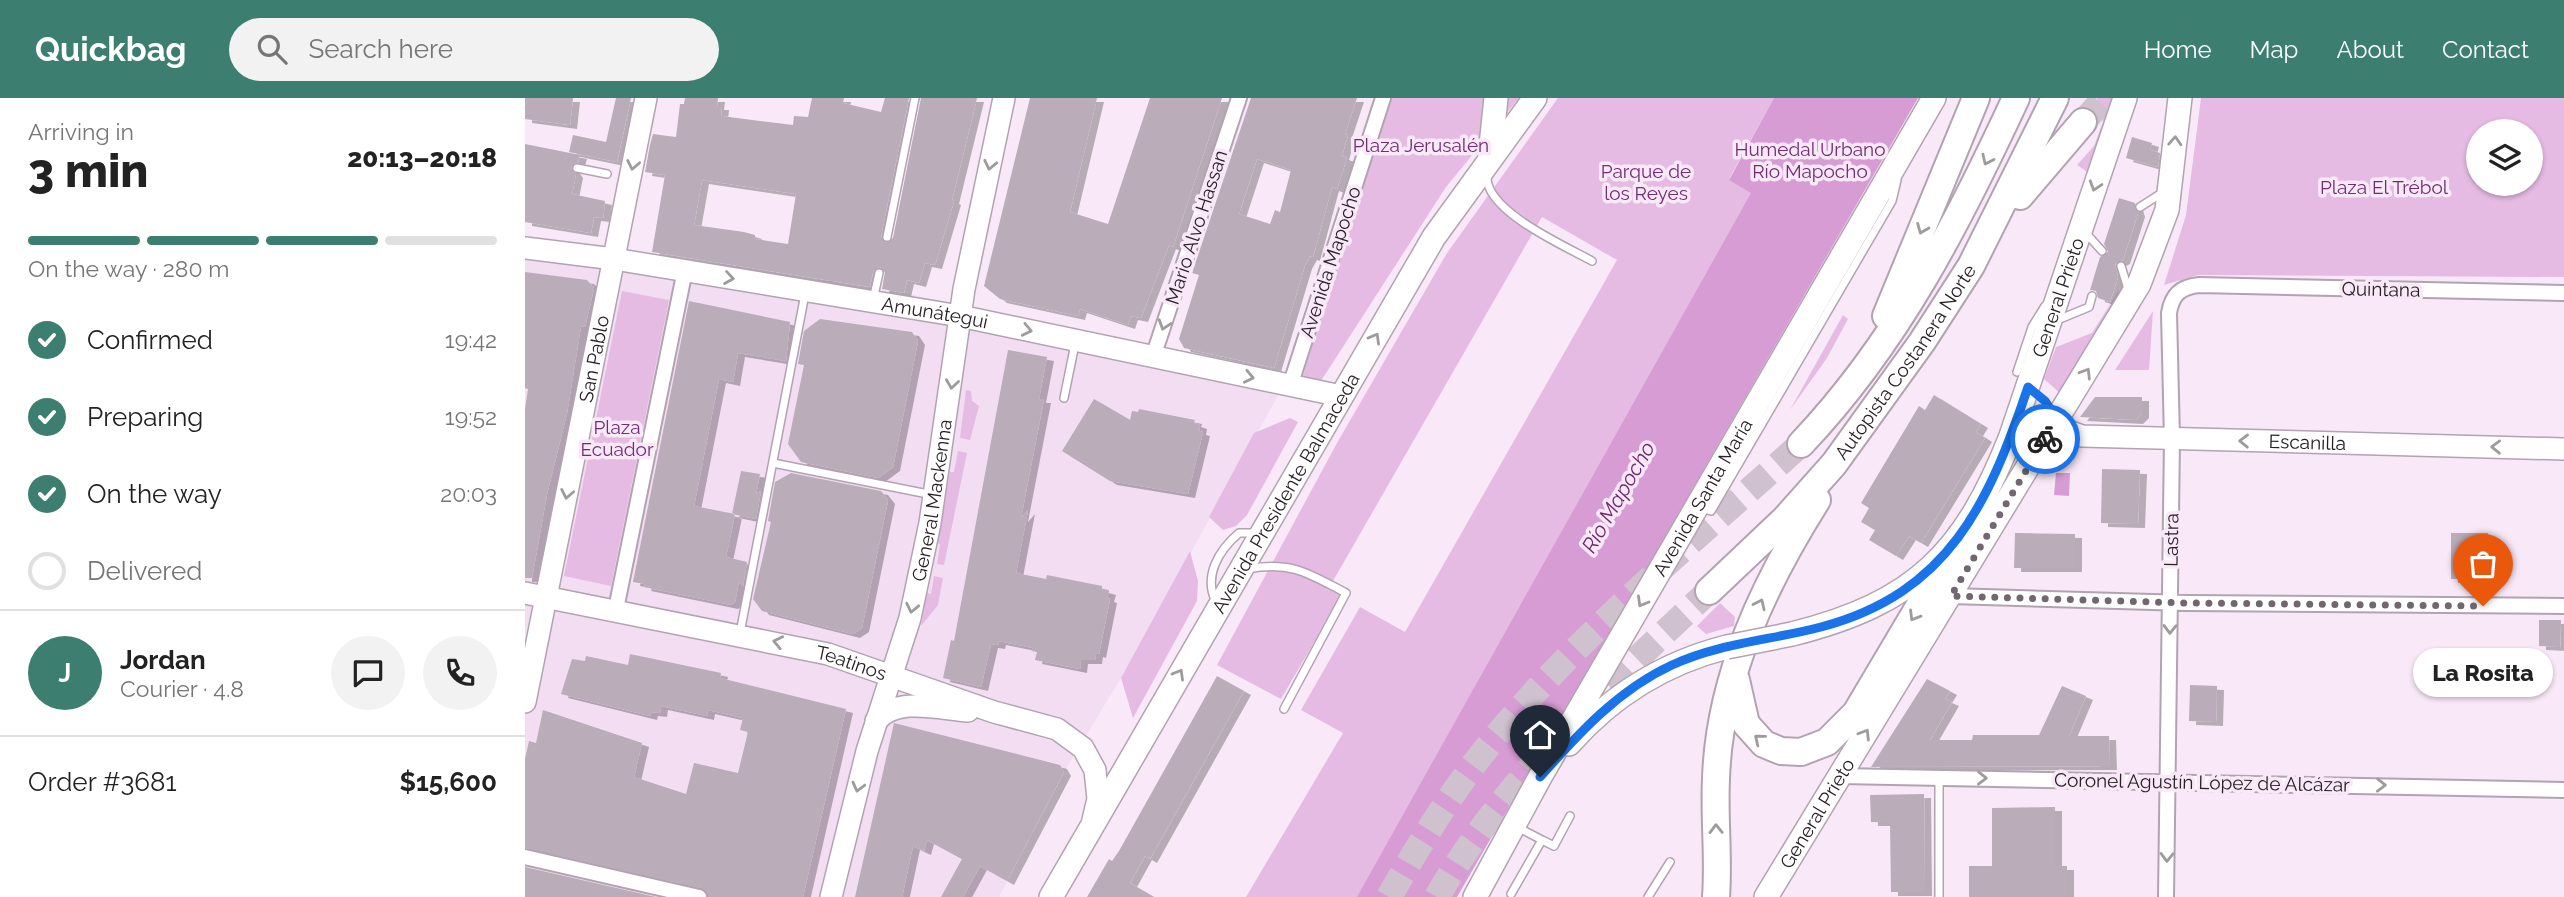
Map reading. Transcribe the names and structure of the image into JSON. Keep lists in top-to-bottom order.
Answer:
{
  "streets": {
    "highway": ["Autopista Costanera Norte"],
    "main road": [
      "General Prieto",
      "Amunátegui",
      "San Pablo",
      "Escanilla",
      "Avenida Presidente Balmaceda",
      "Avenida Santa María",
      "General Mackenna",
      "Teatinos"
    ],
    "street": [
      "Mario Alvo Hassan",
      "Avenida Mapocho",
      "Quintana",
      "Lastra",
      "Coronel Agustín López de Alcázar"
    ]
  },
  "crossings": [
    ["Mario Alvo Hassan", "Amunátegui"],
    ["Avenida Mapocho", "Amunátegui"],
    ["Quintana", "Lastra"],
    ["General Prieto", "Escanilla"],
    ["General Prieto", "Avenida Santa María"],
    ["General Prieto", "Coronel Agustín López de Alcázar"],
    ["Amunátegui", "San Pablo"],
    ["Amunátegui", "Avenida Presidente Balmaceda"],
    ["Amunátegui", "General Mackenna"],
    ["San Pablo", "Teatinos"],
    ["Escanilla", "Lastra"],
    ["Avenida Presidente Balmaceda", "Teatinos"],
    ["General Mackenna", "Teatinos"],
    ["Lastra", "Coronel Agustín López de Alcázar"]
  ],
  "one_way": [
    "Mario Alvo Hassan",
    "Amunátegui",
    "San Pablo",
    "Escanilla",
    "Avenida Presidente Balmaceda",
    "Avenida Santa María",
    "General Mackenna",
    "Lastra",
    "Coronel Agustín López de Alcázar"
  ],
  "water": ["Río Mapocho"],
  "parks": [
    "Plaza Jerusalén",
    "Humedal Urbano Río Mapocho",
    "Parque de los Reyes",
    "Plaza El Trébol",
    "Plaza Ecuador"
  ],
  "places": ["La Rosita"],
  "page": {
    "header": "Quickbag",
    "search": "Search here",
    "nav": [
      "Home",
      "Map",
      "About",
      "Contact"
    ],
    "heading": ["3 min", "Arriving in", "20:13–20:18"],
    "panel": [
      "Jordan",
      "Courier · 4.8",
      "Order #3681",
      "$15,600"
    ],
    "bar": "On the way · 280 m",
    "list": [
      ["Confirmed", "19:42"],
      ["Preparing", "19:52"],
      ["On the way", "20:03"],
      "Delivered"
    ],
    "round": "J",
    "bubble": "La Rosita"
  }
}
